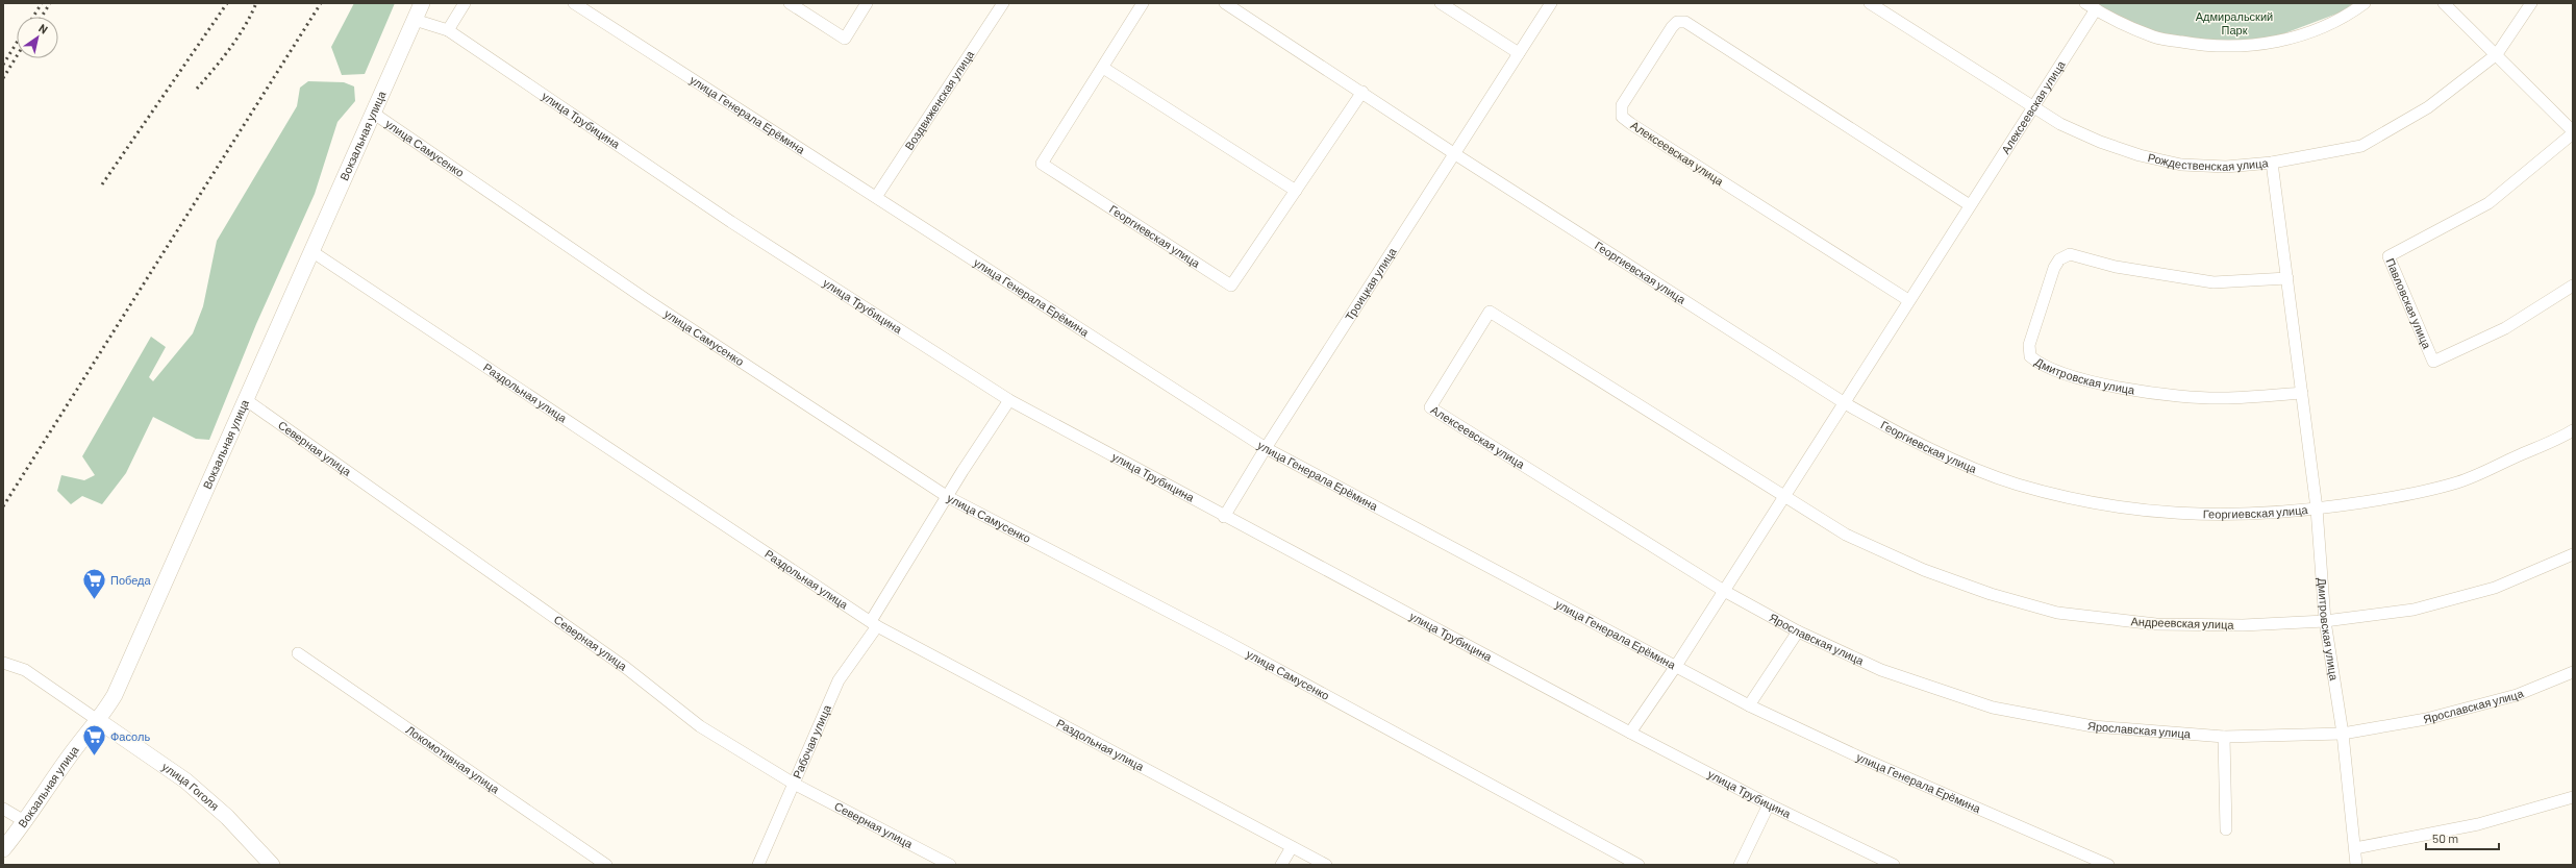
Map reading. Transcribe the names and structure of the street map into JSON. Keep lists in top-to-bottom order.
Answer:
{
  "streets": {
    "main road": ["Вокзальная улица", "улица Гоголя"],
    "street": [
      "Воздвиженская улица",
      "Алексеевская улица",
      "улица Генерала Ерёмина",
      "улица Трубицина",
      "улица Самусенко",
      "Рождественская улица",
      "Георгиевская улица",
      "Троицкая улица",
      "Павловская улица",
      "Дмитровская улица",
      "Раздольная улица",
      "Северная улица",
      "Андреевская улица",
      "Ярославская улица",
      "Рабочая улица",
      "Локомотивная улица"
    ]
  },
  "crossings": [
    ["Воздвиженская улица", "улица Генерала Ерёмина"],
    ["Алексеевская улица", "улица Генерала Ерёмина"],
    ["Алексеевская улица", "улица Трубицина"],
    ["Алексеевская улица", "Рождественская улица"],
    ["Алексеевская улица", "Георгиевская улица"],
    ["Алексеевская улица", "Андреевская улица"],
    ["Алексеевская улица", "Ярославская улица"],
    ["улица Генерала Ерёмина", "Троицкая улица"],
    ["улица Трубицина", "Троицкая улица"],
    ["улица Трубицина", "Рабочая улица"],
    ["Вокзальная улица", "улица Самусенко"],
    ["Вокзальная улица", "Раздольная улица"],
    ["Вокзальная улица", "Северная улица"],
    ["Вокзальная улица", "улица Гоголя"],
    ["улица Самусенко", "Рабочая улица"],
    ["Рождественская улица", "Павловская улица"],
    ["Рождественская улица", "Дмитровская улица"],
    ["Георгиевская улица", "Троицкая улица"],
    ["Георгиевская улица", "Дмитровская улица"],
    ["Дмитровская улица", "Андреевская улица"],
    ["Дмитровская улица", "Ярославская улица"],
    ["Раздольная улица", "Рабочая улица"],
    ["Северная улица", "Рабочая улица"]
  ],
  "parks": ["Адмиральский Парк"],
  "places": {
    "supermarket": ["Победа", "Фасоль"]
  },
  "scale_bar": "50 m",
  "north": "top right"
}
